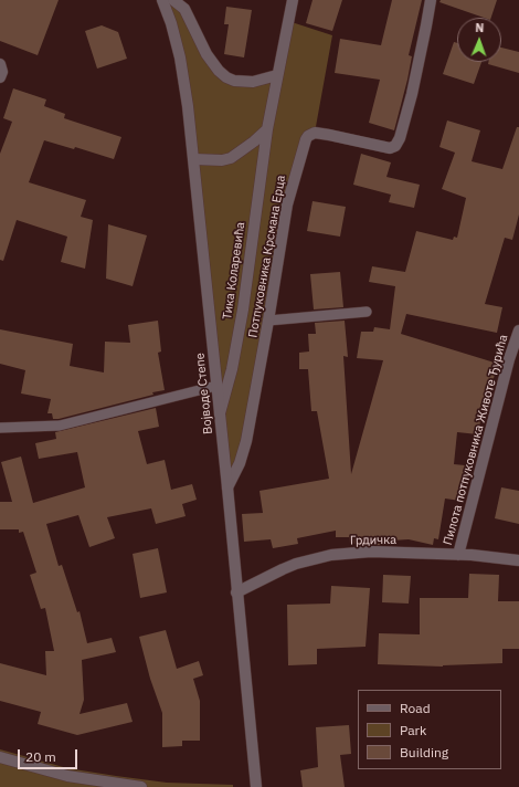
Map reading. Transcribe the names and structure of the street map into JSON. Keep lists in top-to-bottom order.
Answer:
{
  "streets": {
    "street": [
      "Потпуковника Крсмана Ерца",
      "Тика Коларевића",
      "Војводе Степе",
      "Пилота потпуковника Животе Ђурића",
      "Грдичка"
    ]
  },
  "crossings": [
    ["Потпуковника Крсмана Ерца", "Војводе Степе"],
    ["Тика Коларевића", "Војводе Степе"],
    ["Војводе Степе", "Грдичка"],
    ["Пилота потпуковника Животе Ђурића", "Грдичка"]
  ],
  "legend": ["Road", "Park", "Building"],
  "scale_bar": "20 m",
  "north": "top"
}
